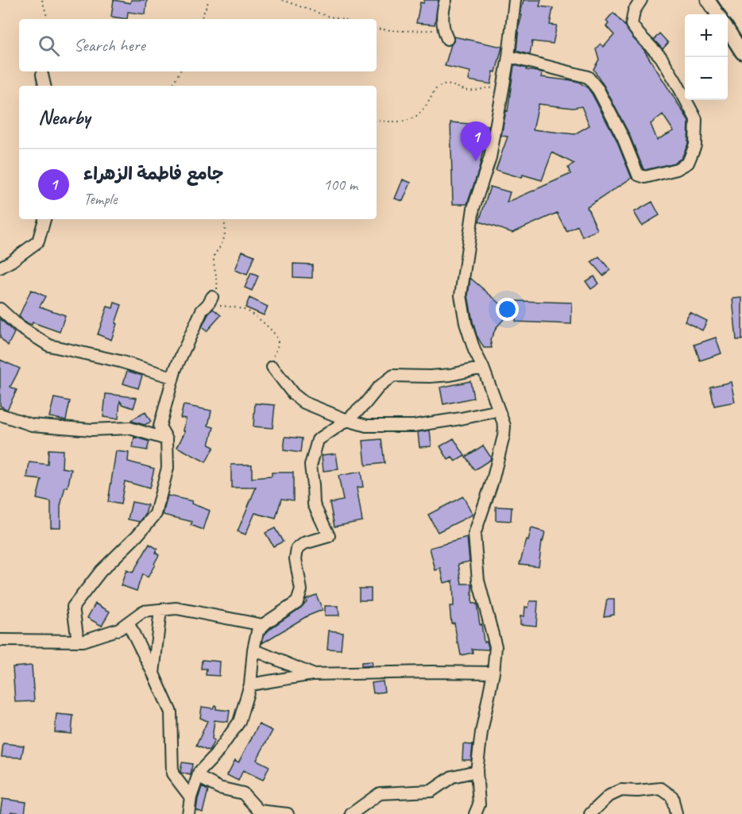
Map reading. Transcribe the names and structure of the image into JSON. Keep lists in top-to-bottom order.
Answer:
{
  "page": {
    "map_buttons": ["+", "−"],
    "search": "Search here",
    "heading": "Nearby",
    "pins": "1",
    "list": [
      {
        "mark": "1",
        "name": "جامع فاطمة الزهراء",
        "note": "Temple",
        "value": "100 m"
      }
    ]
  }
}
